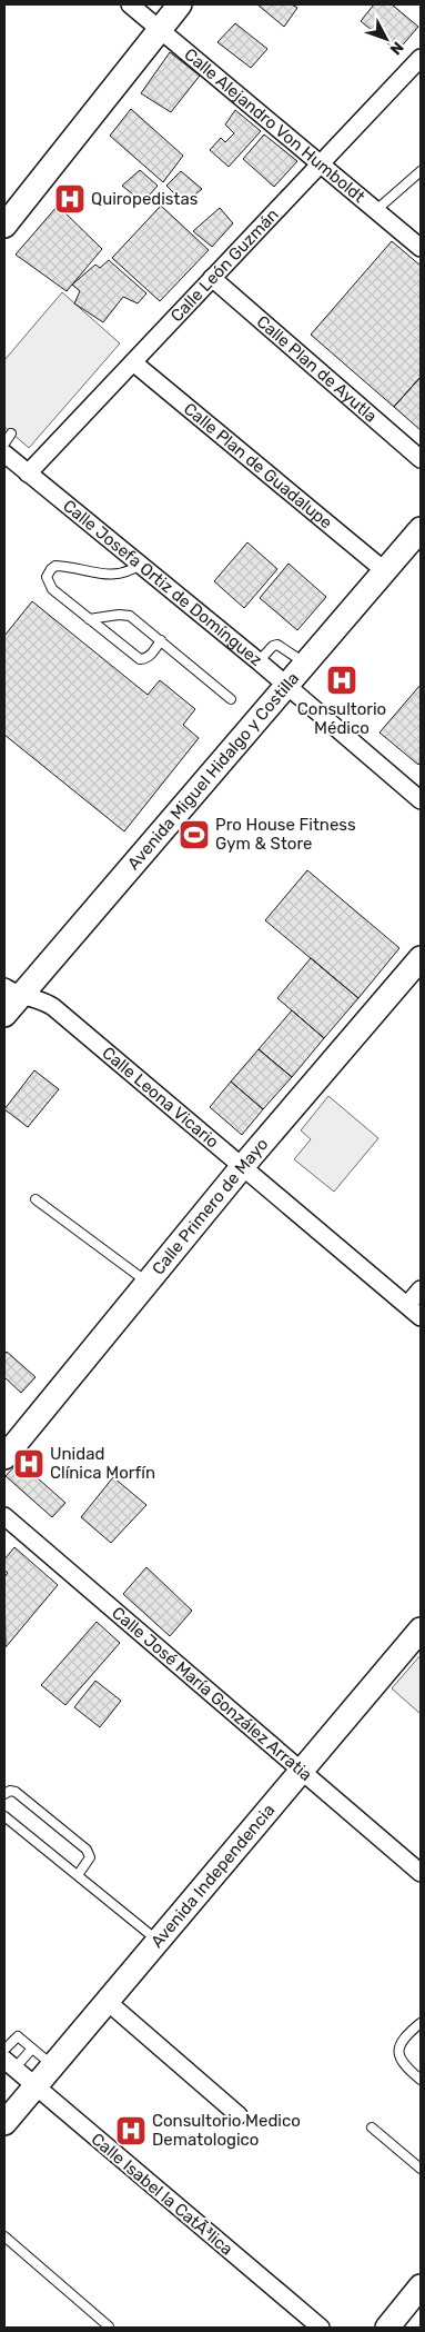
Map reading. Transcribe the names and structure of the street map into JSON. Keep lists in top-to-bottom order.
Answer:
{
  "streets": {
    "main road": ["Avenida Miguel Hidalgo y Costilla", "Calle Primero de Mayo", "Avenida Independencia"],
    "street": [
      "Calle Alejandro Von Humboldt",
      "Calle León Guzmán",
      "Calle Plan de Ayutla",
      "Calle Plan de Guadalupe",
      "Calle Josefa Ortiz de Domínguez",
      "Calle Leona Vicario",
      "Calle José María González Arratia",
      "Calle Isabel la CatÃ³lica"
    ]
  },
  "crossings": [
    ["Calle Alejandro Von Humboldt", "Calle León Guzmán"],
    ["Calle León Guzmán", "Calle Plan de Ayutla"],
    ["Calle León Guzmán", "Calle Plan de Guadalupe"],
    ["Calle León Guzmán", "Calle Josefa Ortiz de Domínguez"],
    ["Calle Plan de Guadalupe", "Avenida Miguel Hidalgo y Costilla"],
    ["Calle Josefa Ortiz de Domínguez", "Avenida Miguel Hidalgo y Costilla"],
    ["Avenida Miguel Hidalgo y Costilla", "Calle Leona Vicario"],
    ["Calle Leona Vicario", "Calle Primero de Mayo"],
    ["Calle José María González Arratia", "Avenida Independencia"],
    ["Avenida Independencia", "Calle Isabel la CatÃ³lica"]
  ],
  "places": {
    "hospital": [
      "Quiropedistas",
      "Consultorio Médico",
      "Unidad Clínica Morfín",
      "Consultorio Medico Dematologico"
    ],
    "sports": ["Pro House Fitness Gym & Store"]
  },
  "north": "bottom right"
}
